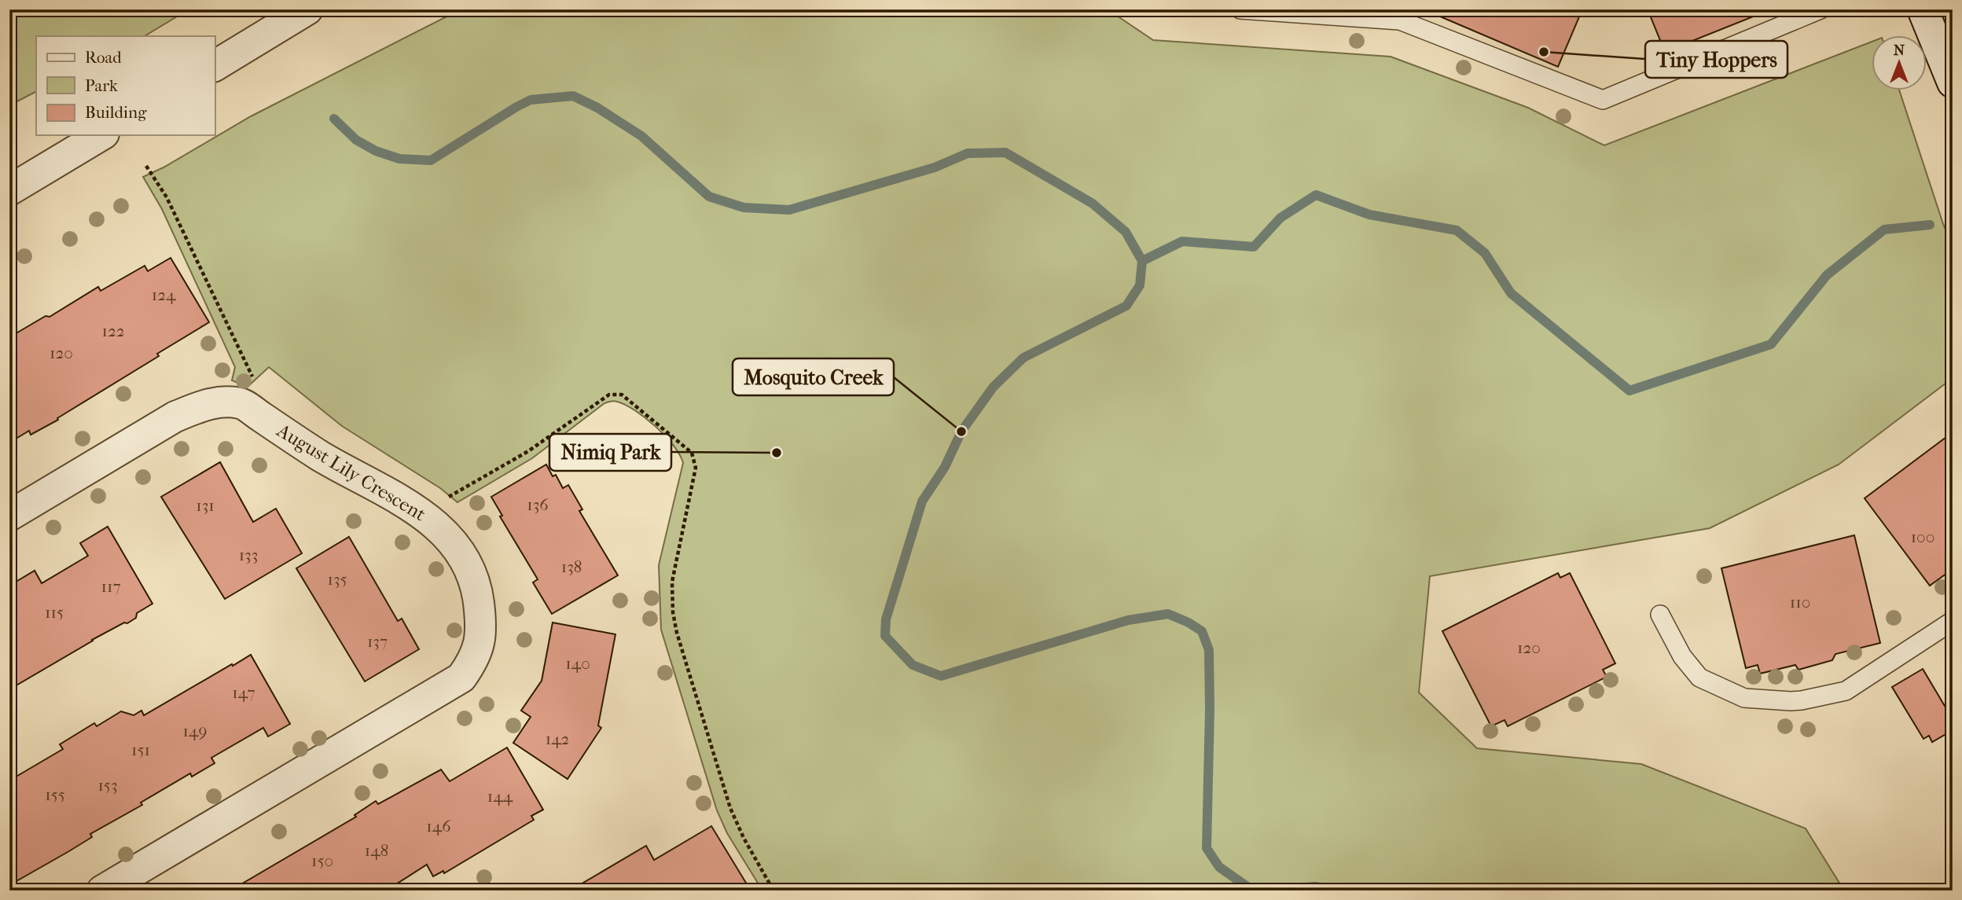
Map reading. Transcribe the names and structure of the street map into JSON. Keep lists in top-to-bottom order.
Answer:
{
  "streets": {
    "street": ["August Lily Crescent"]
  },
  "places": ["Tiny Hoppers", "Mosquito Creek", "Nimiq Park"],
  "house_numbers": [
    "124",
    "122",
    "120",
    "136",
    "131",
    "100",
    "133",
    "138",
    "135",
    "117",
    "110",
    "115",
    "137",
    "120",
    "140",
    "147",
    "149",
    "142",
    "151",
    "153",
    "155",
    "144",
    "146",
    "148",
    "150"
  ],
  "legend": ["Road", "Park", "Building"],
  "north": "top"
}
